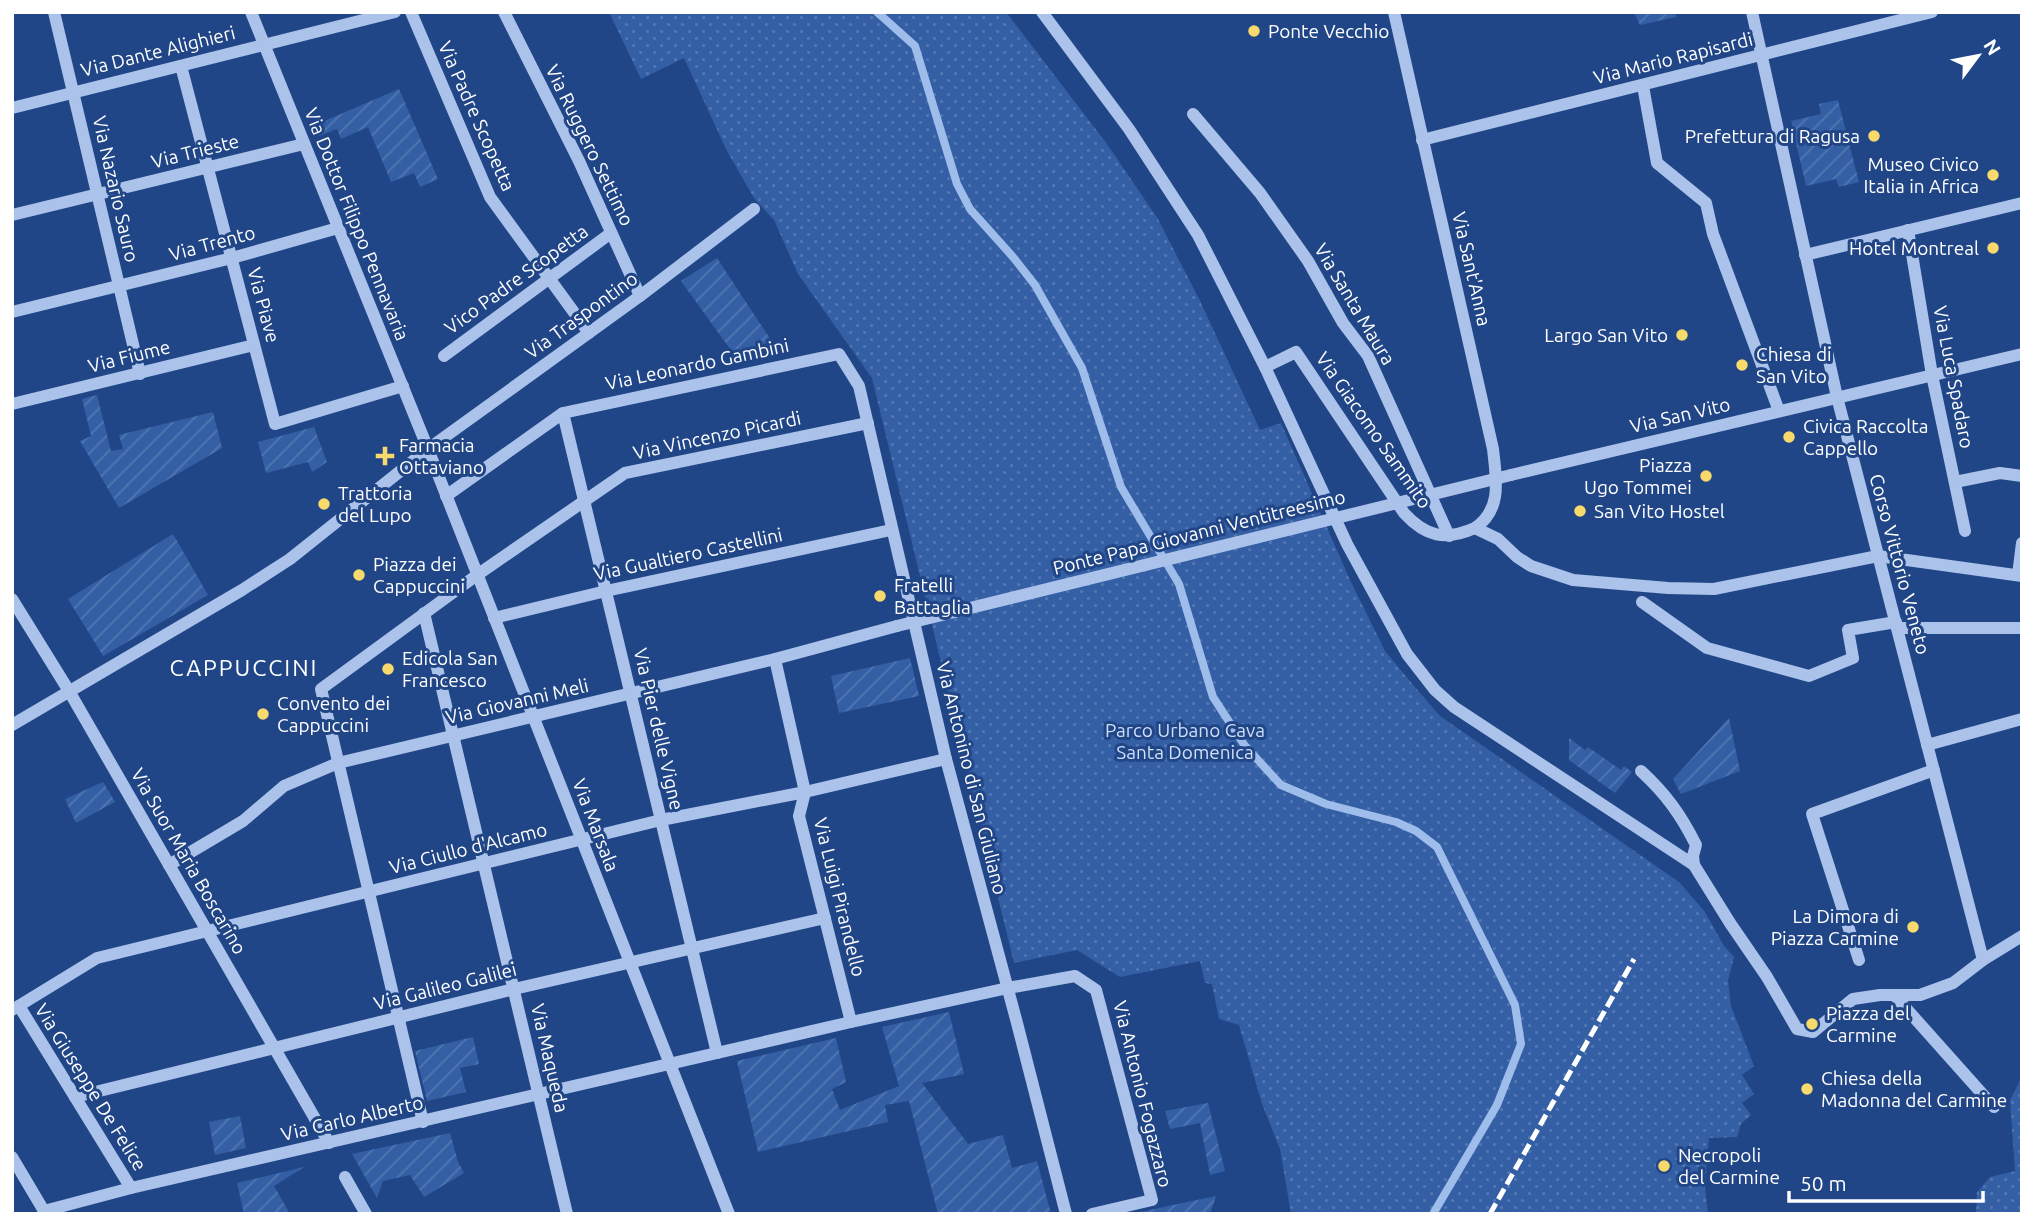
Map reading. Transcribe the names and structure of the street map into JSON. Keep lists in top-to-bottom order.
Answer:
{
  "streets": {
    "street": [
      "Via Dante Alighieri",
      "Via Mario Rapisardi",
      "Via Padre Scopetta",
      "Via Ruggero Settimo",
      "Via Trieste",
      "Via Nazario Sauro",
      "Via Dottor Filippo Pennavaria",
      "Via Trento",
      "Via Sant'Anna",
      "Vico Padre Scopetta",
      "Via Santa Maura",
      "Via Piave",
      "Via Traspontino",
      "Via Fiume",
      "Via Leonardo Gambini",
      "Via Luca Spadaro",
      "Via San Vito",
      "Via Giacomo Sammito",
      "Via Vincenzo Picardi",
      "Ponte Papa Giovanni Ventitreesimo",
      "Via Gualtiero Castellini",
      "Corso Vittorio Veneto",
      "Via Giovanni Meli",
      "Via Pier delle Vigne",
      "Via Antonino di San Giuliano",
      "Via Marsala",
      "Via Ciullo d'Alcamo",
      "Via Suor Maria Boscarino",
      "Via Luigi Pirandello",
      "Via Galileo Galilei",
      "Via Maqueda",
      "Via Giuseppe De Felice",
      "Via Antonio Fogazzaro",
      "Via Carlo Alberto"
    ]
  },
  "crossings": [
    ["Via Dante Alighieri", "Via Nazario Sauro"],
    ["Via Dante Alighieri", "Via Dottor Filippo Pennavaria"],
    ["Via Dante Alighieri", "Via Piave"],
    ["Via Mario Rapisardi", "Via Sant'Anna"],
    ["Via Mario Rapisardi", "Corso Vittorio Veneto"],
    ["Via Padre Scopetta", "Vico Padre Scopetta"],
    ["Via Padre Scopetta", "Via Traspontino"],
    ["Via Ruggero Settimo", "Vico Padre Scopetta"],
    ["Via Ruggero Settimo", "Via Traspontino"],
    ["Via Trieste", "Via Nazario Sauro"],
    ["Via Trieste", "Via Dottor Filippo Pennavaria"],
    ["Via Trieste", "Via Piave"],
    ["Via Nazario Sauro", "Via Trento"],
    ["Via Nazario Sauro", "Via Fiume"],
    ["Via Dottor Filippo Pennavaria", "Via Trento"],
    ["Via Dottor Filippo Pennavaria", "Via Piave"],
    ["Via Dottor Filippo Pennavaria", "Via Traspontino"],
    ["Via Dottor Filippo Pennavaria", "Via Marsala"],
    ["Via Trento", "Via Piave"],
    ["Via Santa Maura", "Via Giacomo Sammito"],
    ["Via Piave", "Via Fiume"],
    ["Via Traspontino", "Via Marsala"],
    ["Via Traspontino", "Via Suor Maria Boscarino"],
    ["Via Leonardo Gambini", "Via Pier delle Vigne"],
    ["Via Leonardo Gambini", "Via Antonino di San Giuliano"],
    ["Via Luca Spadaro", "Via San Vito"],
    ["Via San Vito", "Ponte Papa Giovanni Ventitreesimo"],
    ["Via San Vito", "Corso Vittorio Veneto"],
    ["Via Vincenzo Picardi", "Via Giovanni Meli"],
    ["Via Vincenzo Picardi", "Via Pier delle Vigne"],
    ["Via Vincenzo Picardi", "Via Antonino di San Giuliano"],
    ["Via Vincenzo Picardi", "Via Marsala"],
    ["Via Vincenzo Picardi", "Via Maqueda"],
    ["Ponte Papa Giovanni Ventitreesimo", "Via Giovanni Meli"],
    ["Via Gualtiero Castellini", "Via Pier delle Vigne"],
    ["Via Gualtiero Castellini", "Via Antonino di San Giuliano"],
    ["Via Gualtiero Castellini", "Via Marsala"],
    ["Via Giovanni Meli", "Via Pier delle Vigne"],
    ["Via Giovanni Meli", "Via Marsala"],
    ["Via Giovanni Meli", "Via Suor Maria Boscarino"],
    ["Via Giovanni Meli", "Via Luigi Pirandello"],
    ["Via Giovanni Meli", "Via Maqueda"],
    ["Via Pier delle Vigne", "Via Ciullo d'Alcamo"],
    ["Via Pier delle Vigne", "Via Galileo Galilei"],
    ["Via Pier delle Vigne", "Via Carlo Alberto"],
    ["Via Antonino di San Giuliano", "Via Ciullo d'Alcamo"],
    ["Via Antonino di San Giuliano", "Via Antonio Fogazzaro"],
    ["Via Antonino di San Giuliano", "Via Carlo Alberto"],
    ["Via Marsala", "Via Ciullo d'Alcamo"],
    ["Via Marsala", "Via Galileo Galilei"],
    ["Via Marsala", "Via Carlo Alberto"],
    ["Via Ciullo d'Alcamo", "Via Suor Maria Boscarino"],
    ["Via Ciullo d'Alcamo", "Via Luigi Pirandello"],
    ["Via Ciullo d'Alcamo", "Via Maqueda"],
    ["Via Ciullo d'Alcamo", "Via Giuseppe De Felice"],
    ["Via Suor Maria Boscarino", "Via Galileo Galilei"],
    ["Via Suor Maria Boscarino", "Via Carlo Alberto"],
    ["Via Luigi Pirandello", "Via Galileo Galilei"],
    ["Via Luigi Pirandello", "Via Carlo Alberto"],
    ["Via Galileo Galilei", "Via Maqueda"],
    ["Via Galileo Galilei", "Via Giuseppe De Felice"],
    ["Via Maqueda", "Via Carlo Alberto"],
    ["Via Giuseppe De Felice", "Via Carlo Alberto"],
    ["Via Antonio Fogazzaro", "Via Carlo Alberto"]
  ],
  "districts": ["CAPPUCCINI"],
  "parks": ["Parco Urbano Cava Santa Domenica"],
  "places": {
    "other": [
      "Ponte Vecchio",
      "Prefettura di Ragusa",
      "Museo Civico Italia in Africa",
      "Hotel Montreal",
      "Largo San Vito",
      "Chiesa di San Vito",
      "Civica Raccolta Cappello",
      "Piazza Ugo Tommei",
      "Trattoria del Lupo",
      "San Vito Hostel",
      "Piazza dei Cappuccini",
      "Fratelli Battaglia",
      "Edicola San Francesco",
      "Convento dei Cappuccini",
      "La Dimora di Piazza Carmine",
      "Piazza del Carmine",
      "Chiesa della Madonna del Carmine",
      "Necropoli del Carmine"
    ],
    "health": ["Farmacia Ottaviano"]
  },
  "scale_bar": "50 m",
  "north": "top right"
}
